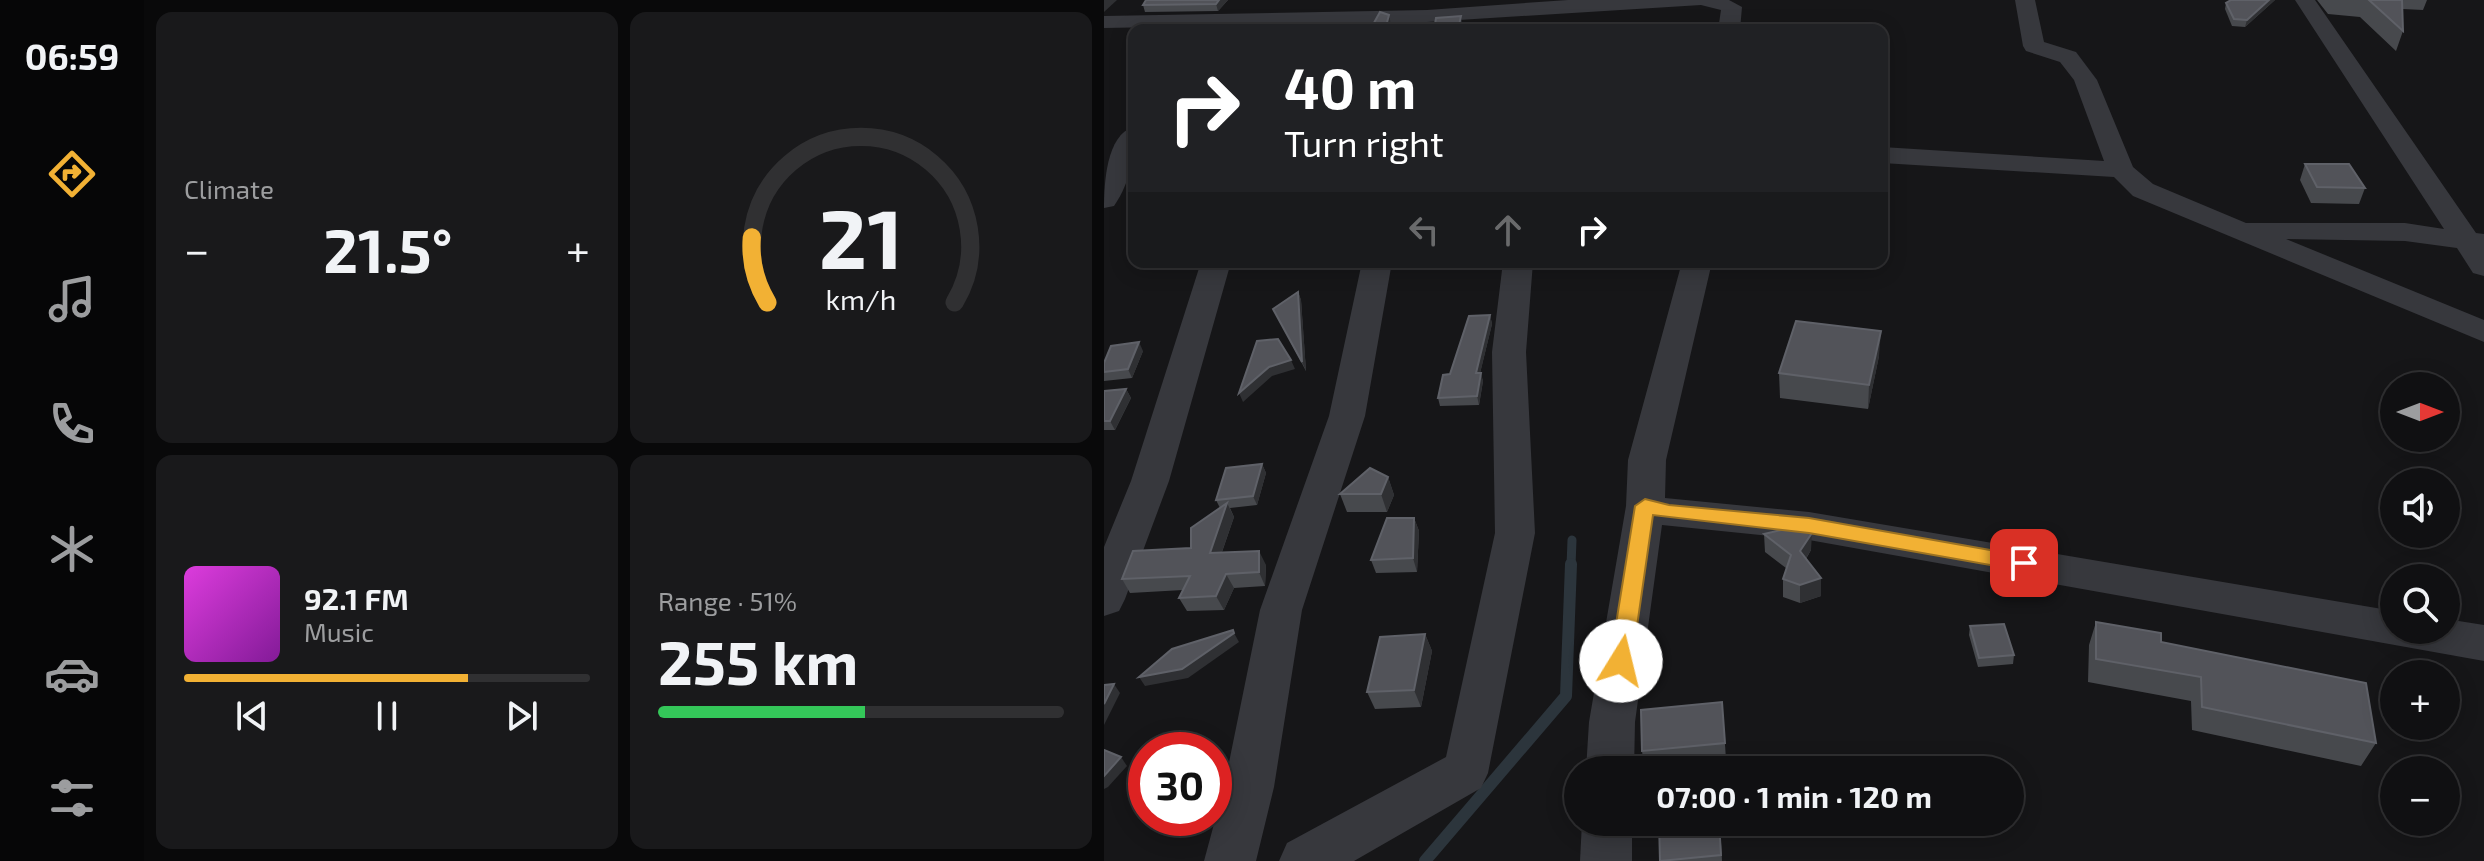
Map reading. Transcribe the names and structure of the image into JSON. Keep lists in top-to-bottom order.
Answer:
{
  "north": "right",
  "page": {
    "tabs": "06:59",
    "tile": [
      "Climate",
      ["Range · 51%", "255 km"]
    ],
    "turn": ["40 m", "Turn right"],
    "heat": ["−", "21.5°", "+"],
    "map_buttons": ["+", "−"],
    "song": ["92.1 FM", "Music"],
    "limit": "30",
    "trip": "07:00 · 1 min · 120 m",
    "gauge": ["21", "km/h"]
  }
}
